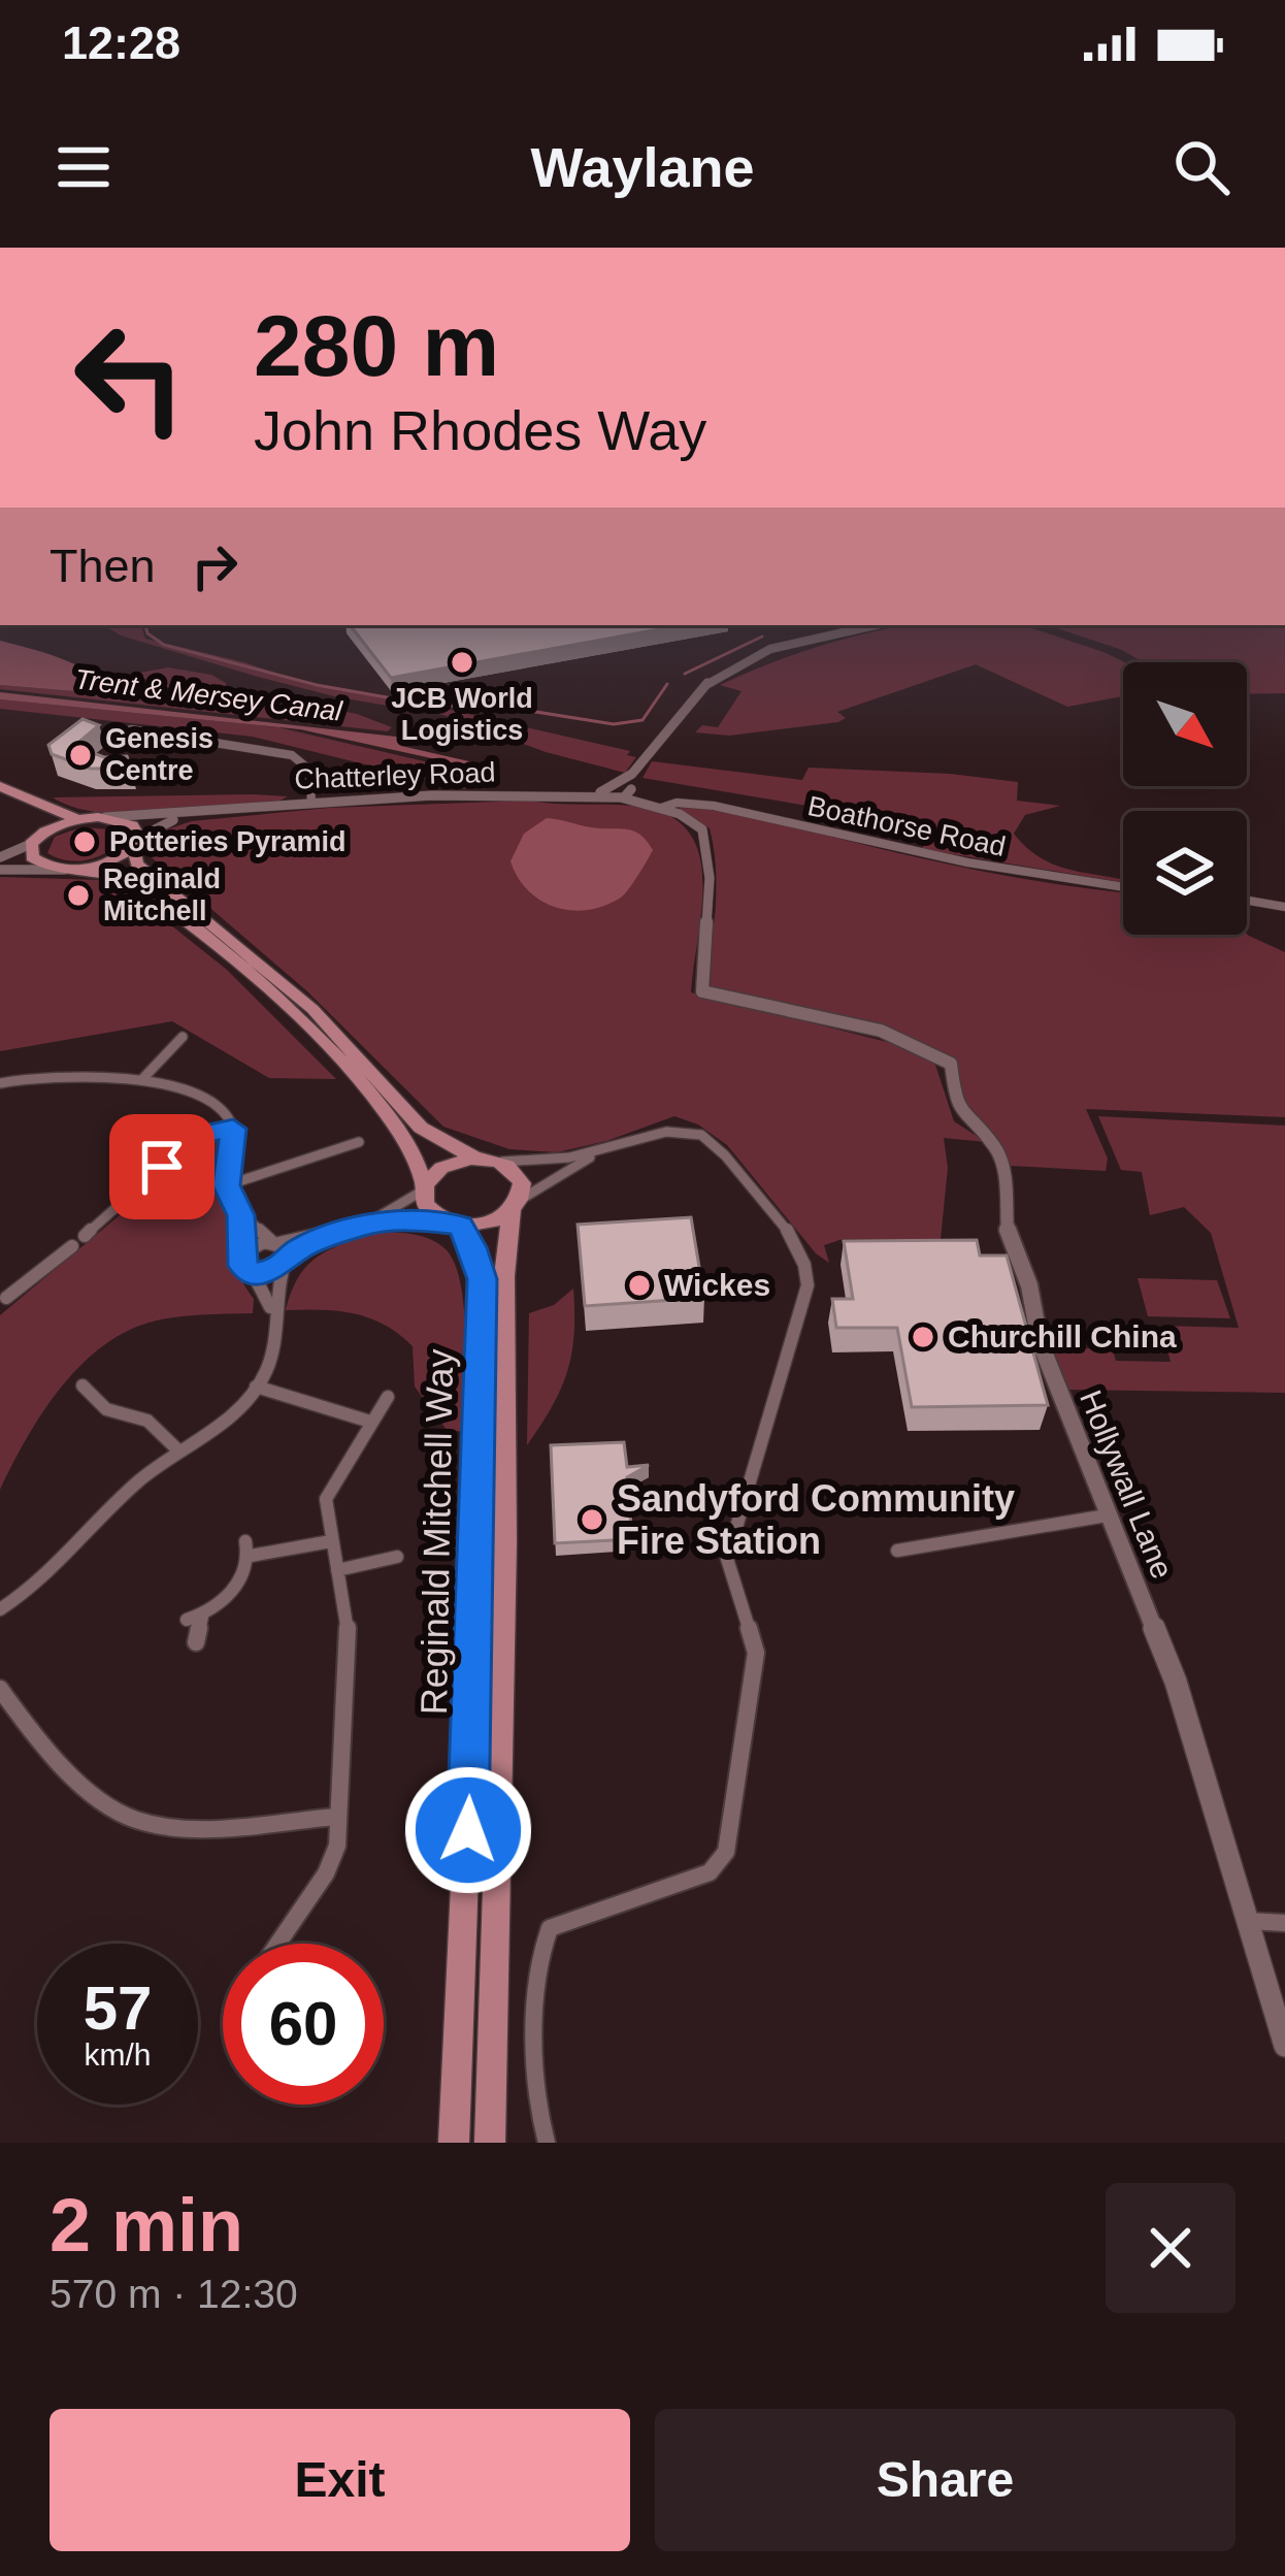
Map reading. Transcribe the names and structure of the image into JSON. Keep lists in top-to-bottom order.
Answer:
{
  "streets": {
    "main road": ["Reginald Mitchell Way"],
    "street": ["Chatterley Road", "Boathorse Road", "Hollywall Lane"]
  },
  "crossings": [
    ["Chatterley Road", "Hollywall Lane"],
    ["Boathorse Road", "Hollywall Lane"]
  ],
  "water": ["Trent & Mersey Canal"],
  "places": [
    "JCB World Logistics",
    "Genesis Centre",
    "Potteries Pyramid",
    "Reginald Mitchell",
    "Wickes",
    "Churchill China",
    "Sandyford Community Fire Station"
  ],
  "north": "bottom right",
  "page": {
    "status": "12:28",
    "header": "Waylane",
    "turn": ["280 m", "John Rhodes Way"],
    "then": "Then",
    "speed": "57 km/h",
    "limit": "60",
    "heading": ["2 min", "570 m · 12:30"],
    "buttons": ["Exit", "Share"]
  }
}
